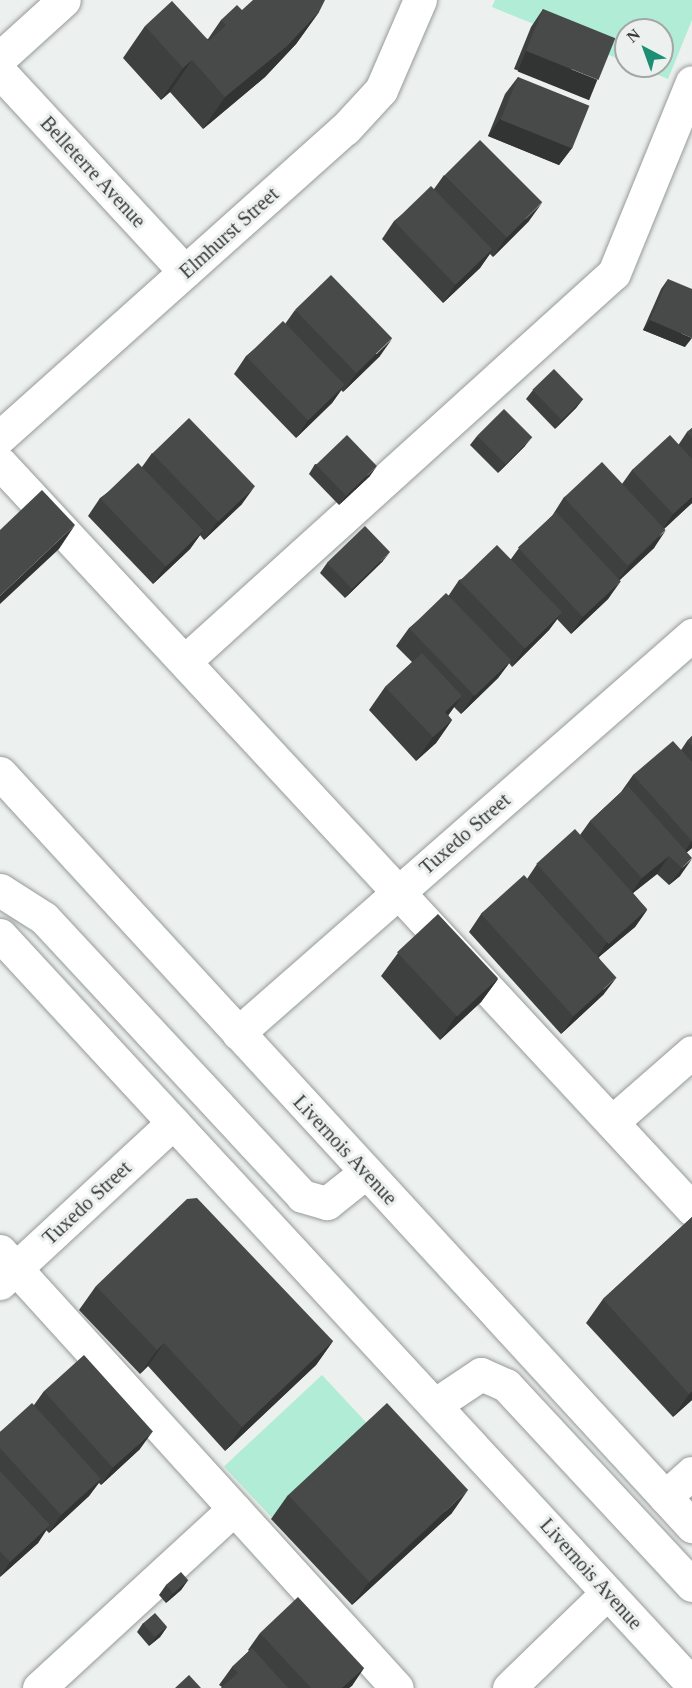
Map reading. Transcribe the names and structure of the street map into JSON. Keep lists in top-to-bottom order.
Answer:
{
  "streets": {
    "main road": [
      "Belleterre Avenue",
      "Elmhurst Street",
      "Tuxedo Street",
      "Livernois Avenue"
    ]
  },
  "crossings": [
    ["Belleterre Avenue", "Elmhurst Street"],
    ["Tuxedo Street", "Livernois Avenue"]
  ],
  "north": "top left"
}
